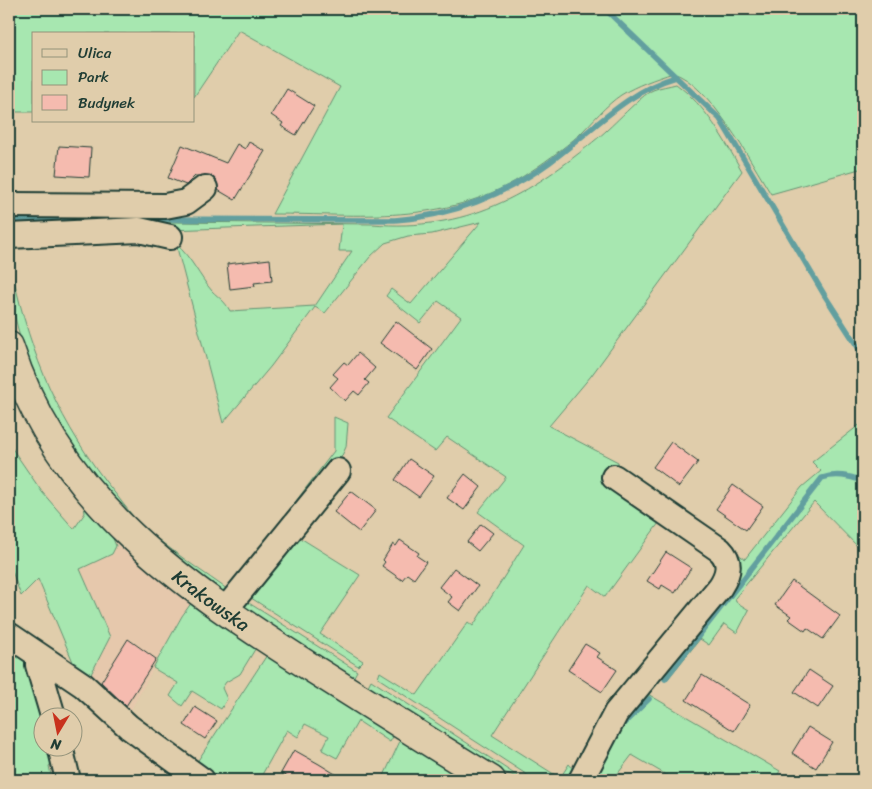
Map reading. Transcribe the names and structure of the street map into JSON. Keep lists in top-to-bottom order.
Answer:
{
  "streets": {
    "main road": ["Krakowska"]
  },
  "legend": ["Ulica", "Park", "Budynek"],
  "north": "bottom"
}
